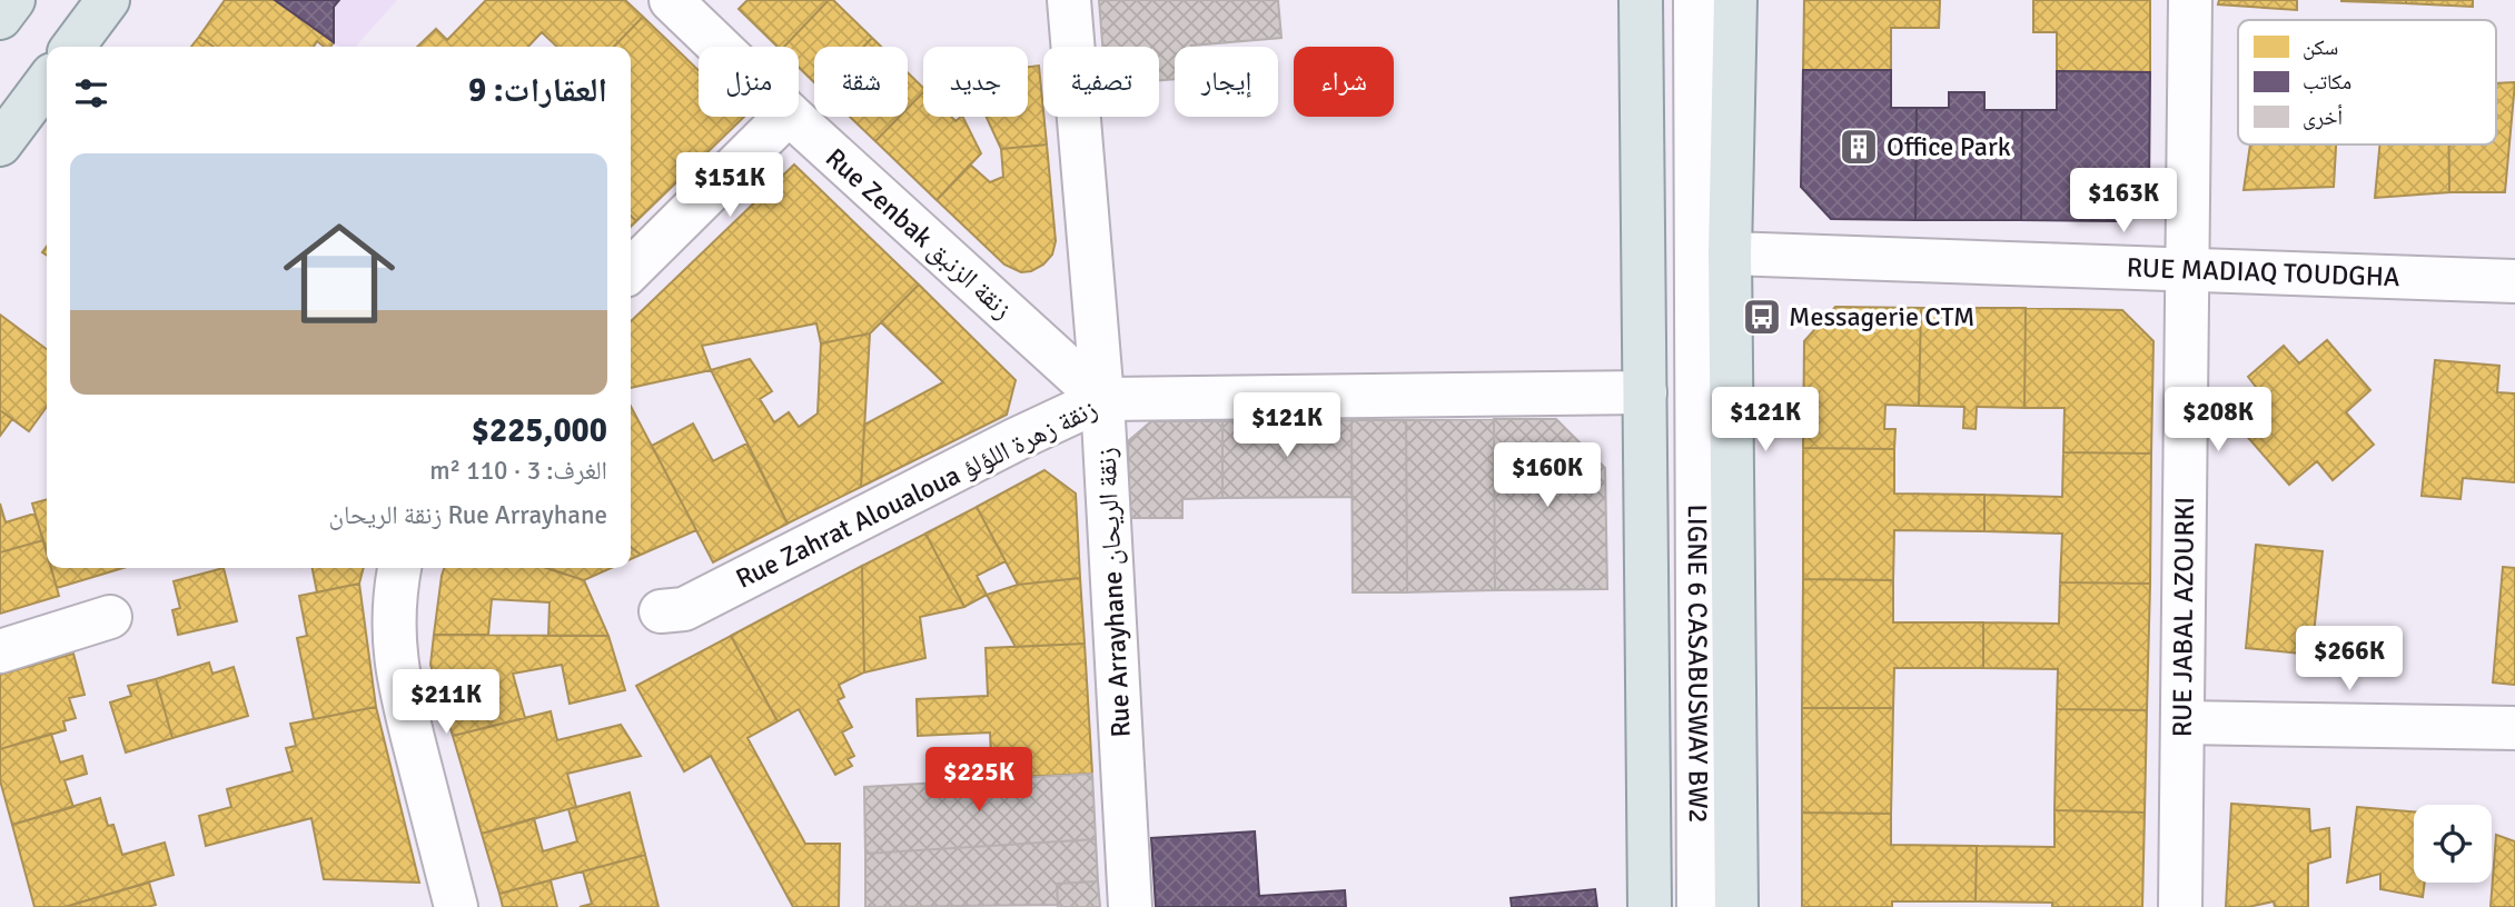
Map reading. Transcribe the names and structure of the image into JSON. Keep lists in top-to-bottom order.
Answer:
{
  "streets": {
    "street": [
      "Rue Zenbak زنقة الزنبق",
      "RUE MADIAQ TOUDGHA",
      "Rue Zahrat Aloualoua زنقة زهرة اللؤلؤ",
      "Rue Arrayhane زنقة الريحان",
      "RUE JABAL AZOURKI",
      "LIGNE 6 CASABUSWAY BW2"
    ]
  },
  "crossings": [
    ["Rue Zenbak زنقة الزنبق", "Rue Zahrat Aloualoua زنقة زهرة اللؤلؤ"],
    ["Rue Zenbak زنقة الزنبق", "Rue Arrayhane زنقة الريحان"],
    ["RUE MADIAQ TOUDGHA", "RUE JABAL AZOURKI"],
    ["Rue Zahrat Aloualoua زنقة زهرة اللؤلؤ", "Rue Arrayhane زنقة الريحان"]
  ],
  "places": {
    "building": ["Office Park"],
    "bus stop": ["Messagerie CTM"]
  },
  "legend": ["سكن", "مكاتب", "أخرى"],
  "page": {
    "chip": [
      "شراء",
      "إيجار",
      "تصفية",
      "جديد",
      "شقة",
      "منزل"
    ],
    "heading": "العقارات: 9",
    "list": [
      {
        "name": "$225,000",
        "note": "الغرف: 3 · 110 m² · Rue Arrayhane زنقة الريحان"
      }
    ],
    "price": [
      "$151K",
      "$163K",
      "$121K",
      "$208K",
      "$121K",
      "$160K",
      "$266K",
      "$211K",
      "$225K"
    ]
  }
}
